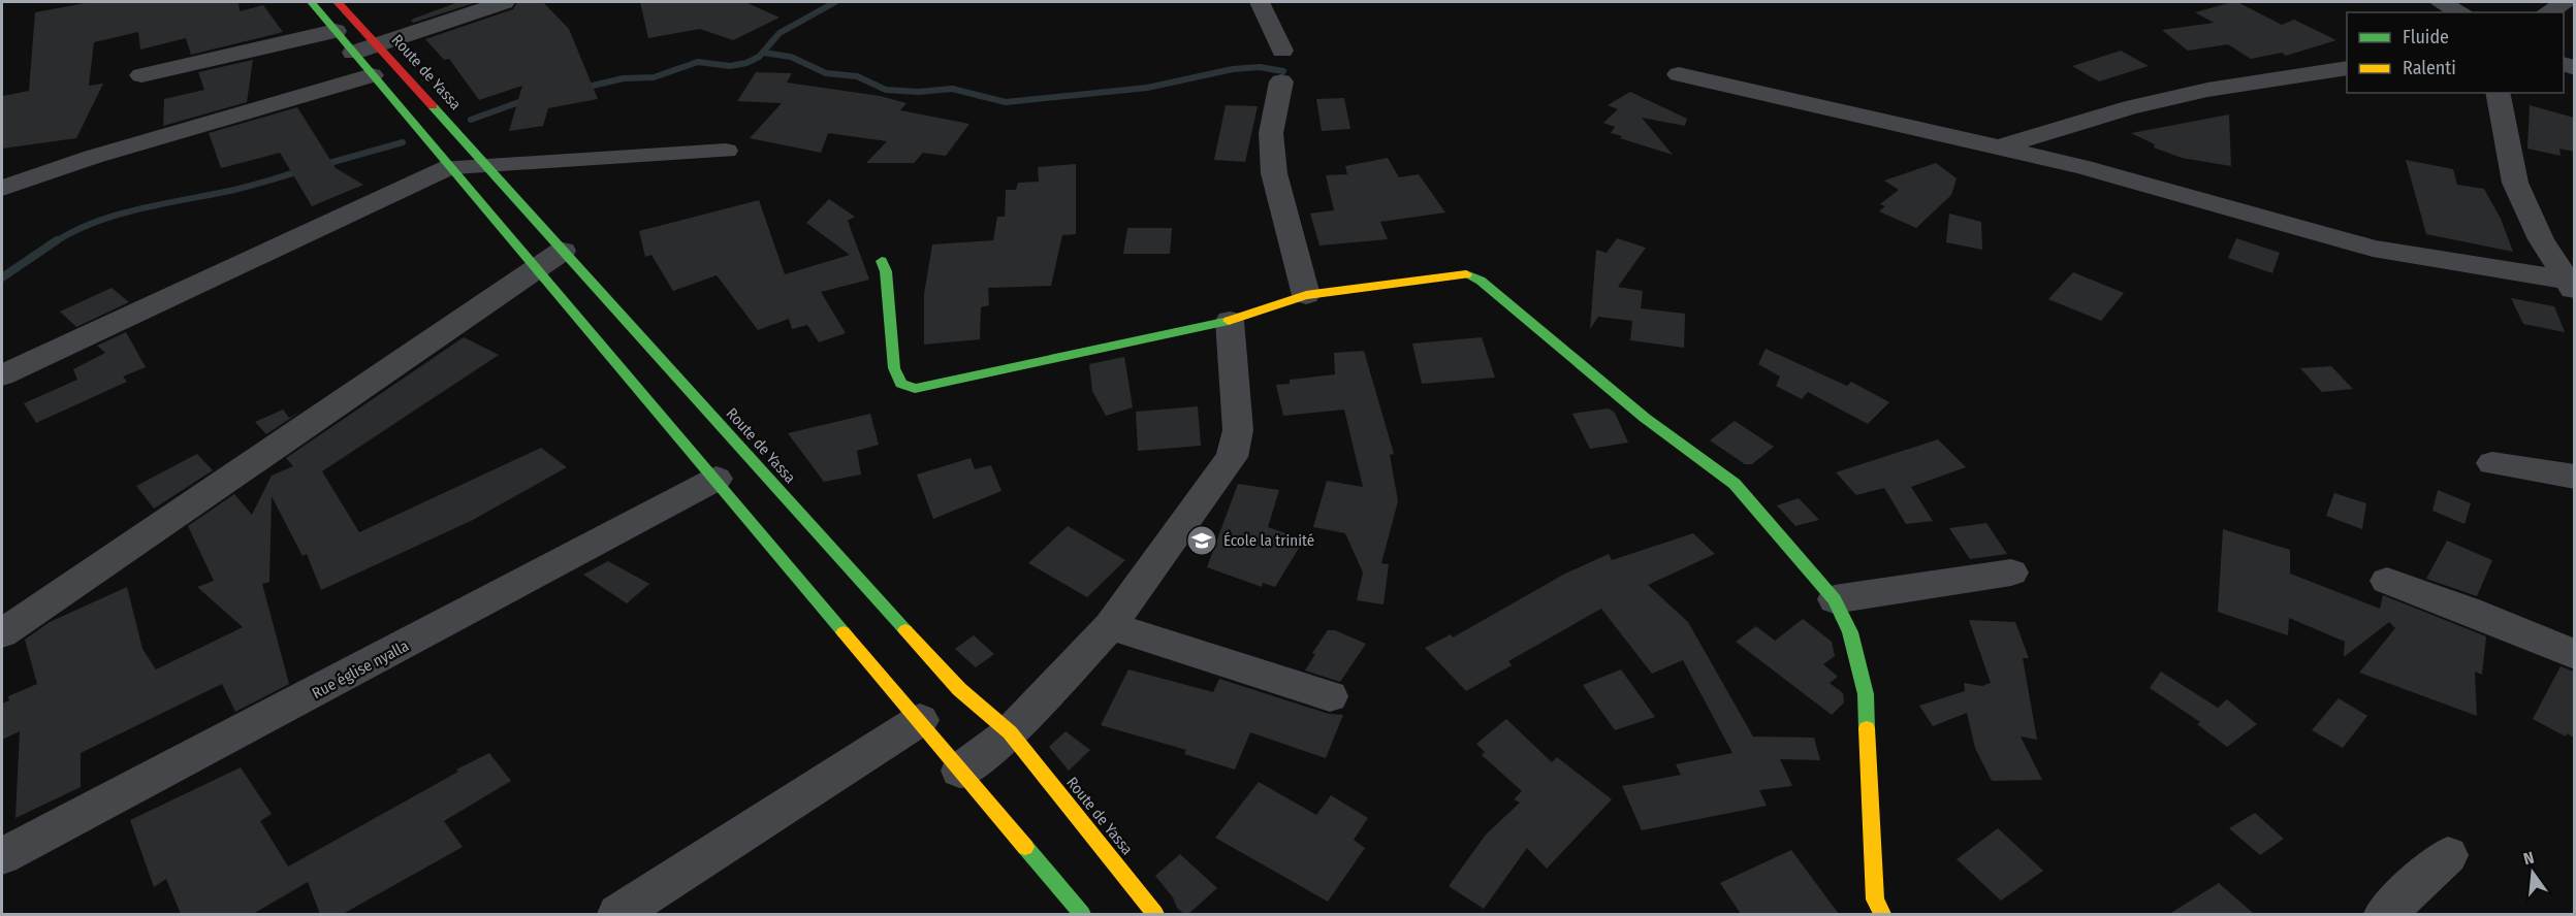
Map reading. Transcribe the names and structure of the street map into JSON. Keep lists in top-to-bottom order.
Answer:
{
  "streets": {
    "main road": ["Route de Yassa"],
    "street": ["Rue église nyalla"]
  },
  "crossings": [
    ["Route de Yassa", "Rue église nyalla"]
  ],
  "places": {
    "school or university": ["École la trinité"]
  },
  "legend": ["Fluide", "Ralenti"],
  "north": "top"
}
